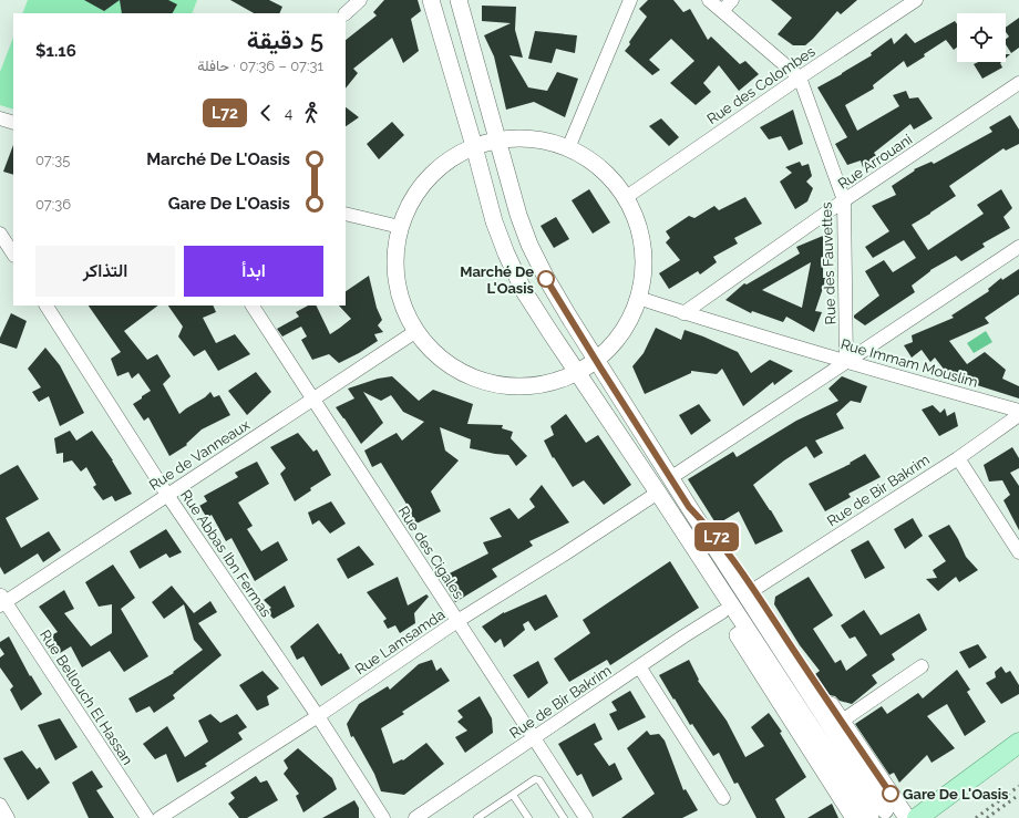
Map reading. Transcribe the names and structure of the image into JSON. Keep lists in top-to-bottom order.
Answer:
{
  "streets": {
    "street": [
      "Rue des Colombes",
      "Rue Arrouani",
      "Rue des Fauvettes",
      "Rue Immam Mouslim",
      "Rue de Vanneaux",
      "Rue de Bir Bakrim",
      "Rue des Cigales",
      "Rue Abbas Ibn Fermas",
      "Rue Lamsamda",
      "Rue Bellouch El Hassan"
    ]
  },
  "crossings": [
    ["Rue des Colombes", "Rue des Fauvettes"],
    ["Rue Arrouani", "Rue des Fauvettes"],
    ["Rue Arrouani", "Rue Immam Mouslim"],
    ["Rue des Fauvettes", "Rue Immam Mouslim"],
    ["Rue de Vanneaux", "Rue des Cigales"],
    ["Rue de Vanneaux", "Rue Abbas Ibn Fermas"],
    ["Rue de Vanneaux", "Rue Bellouch El Hassan"],
    ["Rue de Bir Bakrim", "Rue des Cigales"],
    ["Rue des Cigales", "Rue Lamsamda"],
    ["Rue Abbas Ibn Fermas", "Rue Lamsamda"]
  ],
  "places": ["Marché De L'Oasis", "Gare De L'Oasis"],
  "lines": ["bus line L72"],
  "page": {
    "on_map": "L72",
    "heading": ["5 دقيقة", "07:31 – 07:36 · حافلة", "$1.16"],
    "legs": ["4", "L72"],
    "list": [
      {
        "name": "Marché De L'Oasis",
        "value": "07:35"
      },
      {
        "name": "Gare De L'Oasis",
        "value": "07:36"
      }
    ],
    "buttons": ["ابدأ", "التذاكر"]
  }
}
